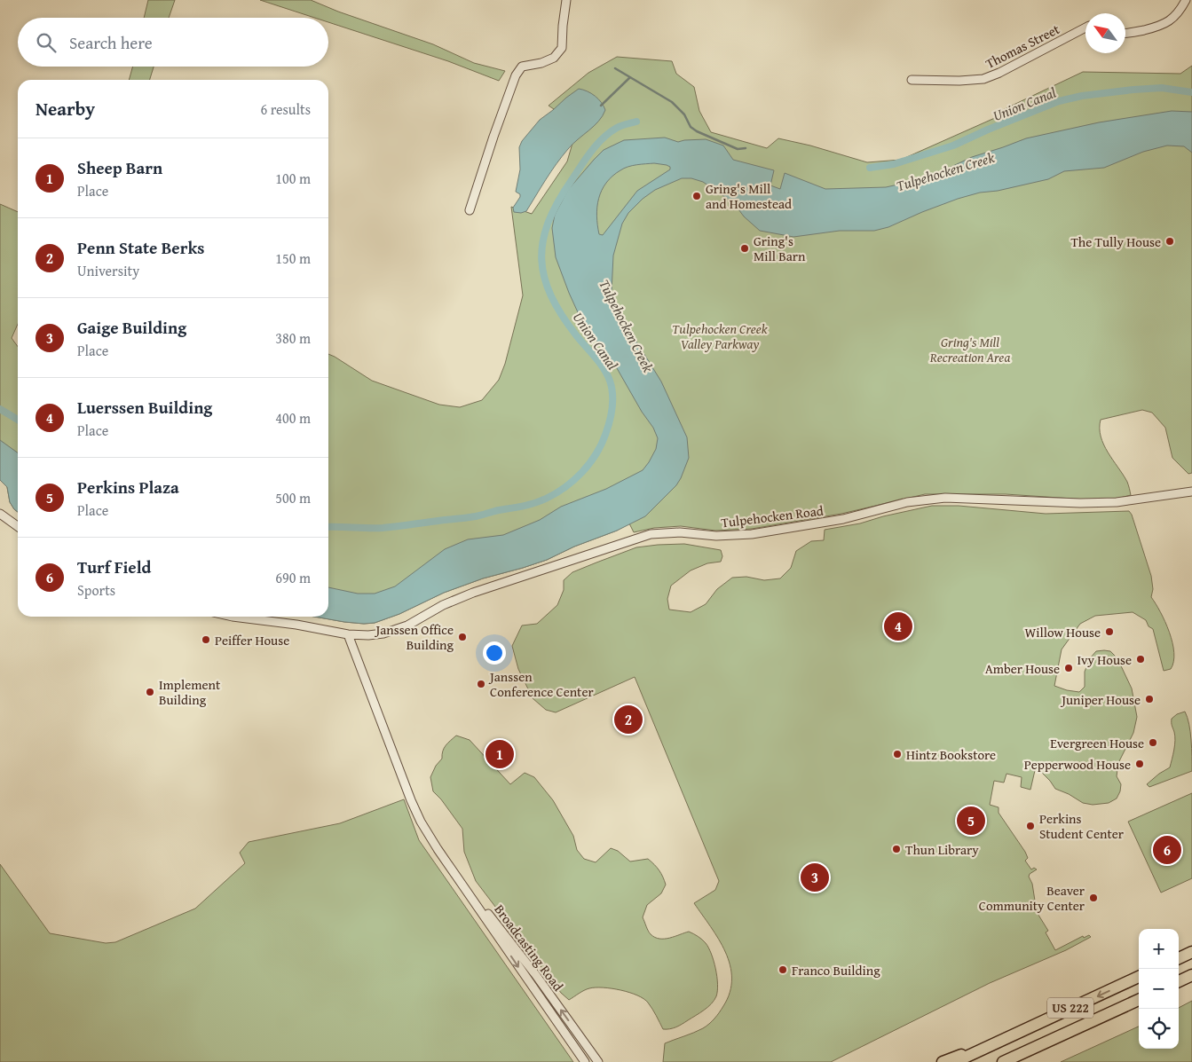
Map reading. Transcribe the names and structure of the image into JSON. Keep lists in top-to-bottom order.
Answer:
{
  "streets": {
    "highway": ["US 222"],
    "street": ["Thomas Street", "Tulpehocken Road", "Broadcasting Road"]
  },
  "crossings": [
    ["Tulpehocken Road", "Broadcasting Road"]
  ],
  "water": ["Union Canal", "Tulpehocken Creek"],
  "parks": ["Tulpehocken Creek Valley Parkway", "Gring's Mill Recreation Area"],
  "places": [
    "Gring's Mill and Homestead",
    "The Tully House",
    "Gring's Mill Barn",
    "Willow House",
    "Janssen Office Building",
    "Peiffer House",
    "Ivy House",
    "Amber House",
    "Janssen Conference Center",
    "Implement Building",
    "Juniper House",
    "Evergreen House",
    "Hintz Bookstore",
    "Pepperwood House",
    "Perkins Student Center",
    "Thun Library",
    "Beaver Community Center",
    "Franco Building"
  ],
  "north": "top left",
  "page": {
    "search": "Search here",
    "heading": ["Nearby", "6 results"],
    "list": [
      {
        "mark": "1",
        "name": "Sheep Barn",
        "note": "Place",
        "value": "100 m"
      },
      {
        "mark": "2",
        "name": "Penn State Berks",
        "note": "University",
        "value": "150 m"
      },
      {
        "mark": "3",
        "name": "Gaige Building",
        "note": "Place",
        "value": "380 m"
      },
      {
        "mark": "4",
        "name": "Luerssen Building",
        "note": "Place",
        "value": "400 m"
      },
      {
        "mark": "5",
        "name": "Perkins Plaza",
        "note": "Place",
        "value": "500 m"
      },
      {
        "mark": "6",
        "name": "Turf Field",
        "note": "Sports",
        "value": "690 m"
      }
    ],
    "pins": [
      "4",
      "2",
      "1",
      "5",
      "6",
      "3"
    ],
    "map_buttons": ["+", "−"]
  }
}
